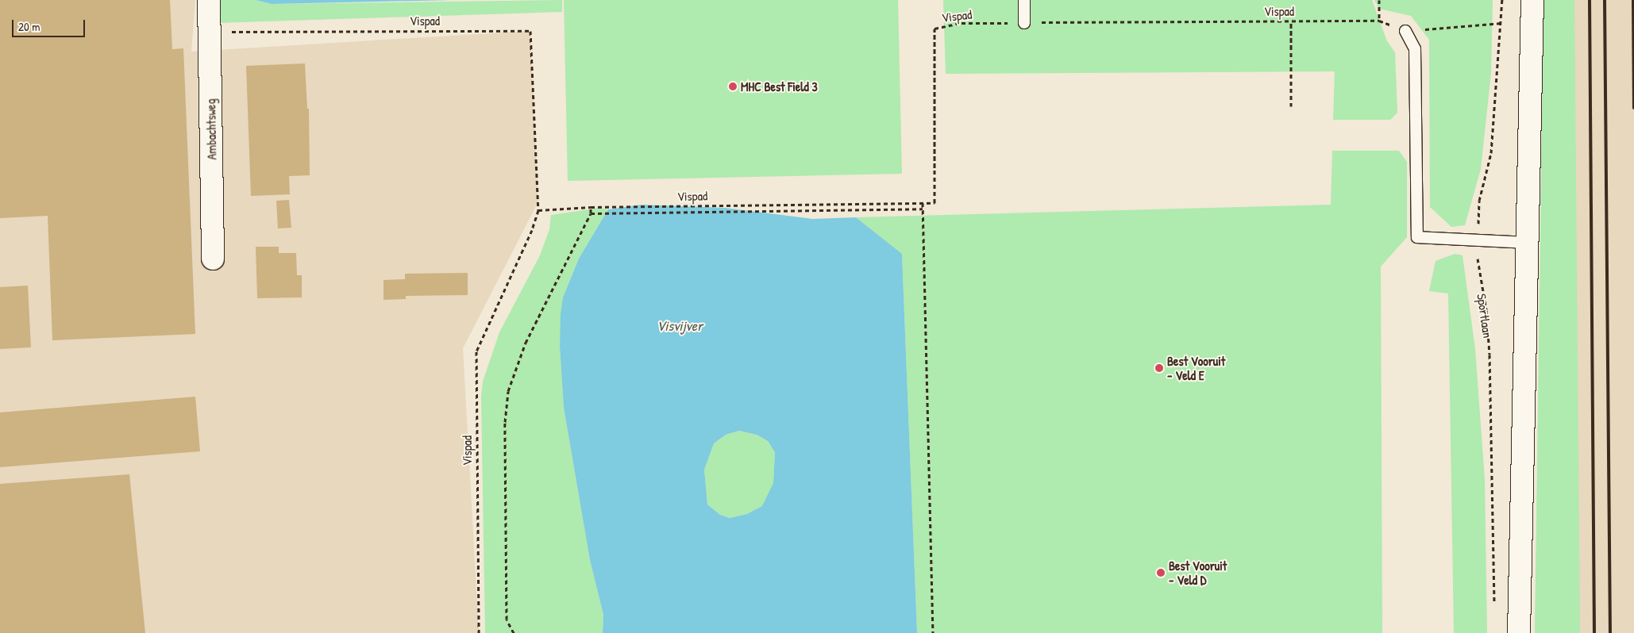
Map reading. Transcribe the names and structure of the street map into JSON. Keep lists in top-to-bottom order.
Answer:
{
  "streets": {
    "street": ["Ambachtsweg"],
    "path": ["Vispad", "Sportlaan"]
  },
  "crossings": [
    ["Vispad", "Ambachtsweg"],
    ["Vispad", "Sportlaan"]
  ],
  "water": ["Visvijver"],
  "places": ["MHC Best Field 3", "Best Vooruit - Veld E", "Best Vooruit - Veld D"],
  "scale_bar": "20 m"
}
